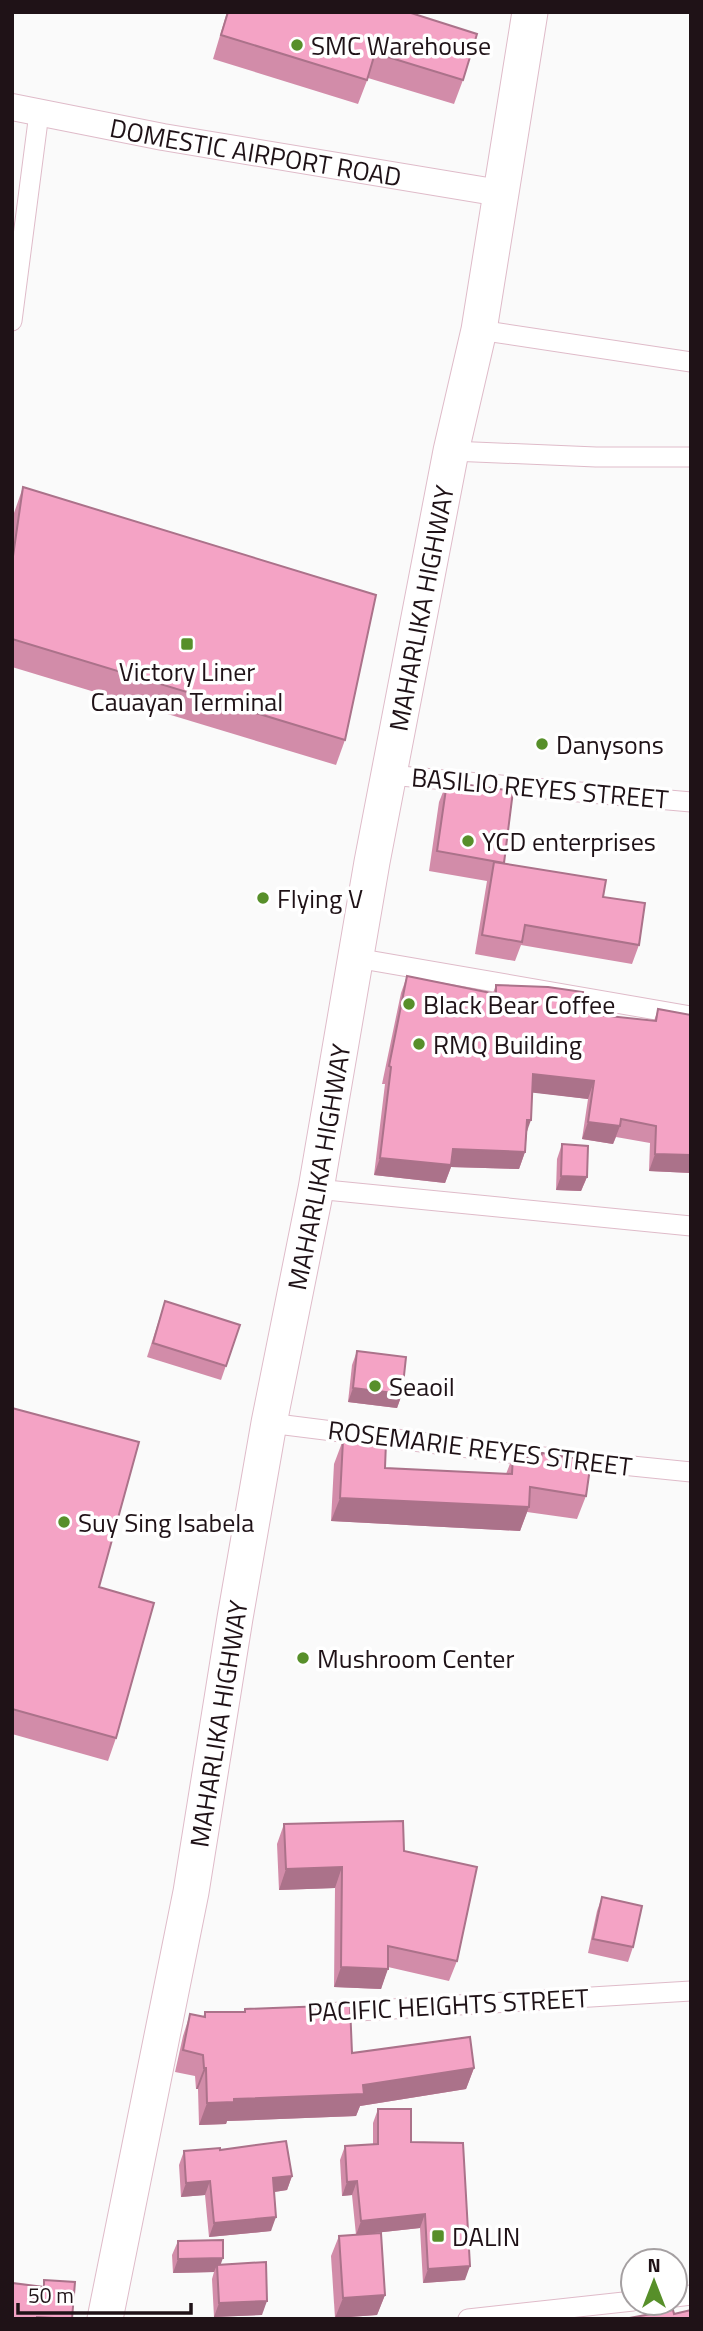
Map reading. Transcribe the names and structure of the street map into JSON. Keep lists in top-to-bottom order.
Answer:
{
  "streets": {
    "highway": ["MAHARLIKA HIGHWAY"],
    "street": [
      "DOMESTIC AIRPORT ROAD",
      "BASILIO REYES STREET",
      "ROSEMARIE REYES STREET",
      "PACIFIC HEIGHTS STREET"
    ]
  },
  "crossings": [
    ["DOMESTIC AIRPORT ROAD", "MAHARLIKA HIGHWAY"],
    ["MAHARLIKA HIGHWAY", "BASILIO REYES STREET"],
    ["MAHARLIKA HIGHWAY", "ROSEMARIE REYES STREET"]
  ],
  "places": {
    "other": [
      "SMC Warehouse",
      "Danysons",
      "YCD enterprises",
      "Flying V",
      "Black Bear Coffee",
      "RMQ Building",
      "Seaoil",
      "Suy Sing Isabela",
      "Mushroom Center"
    ],
    "transit": ["Victory Liner Cauayan Terminal", "DALIN"]
  },
  "scale_bar": "50 m",
  "north": "top"
}
